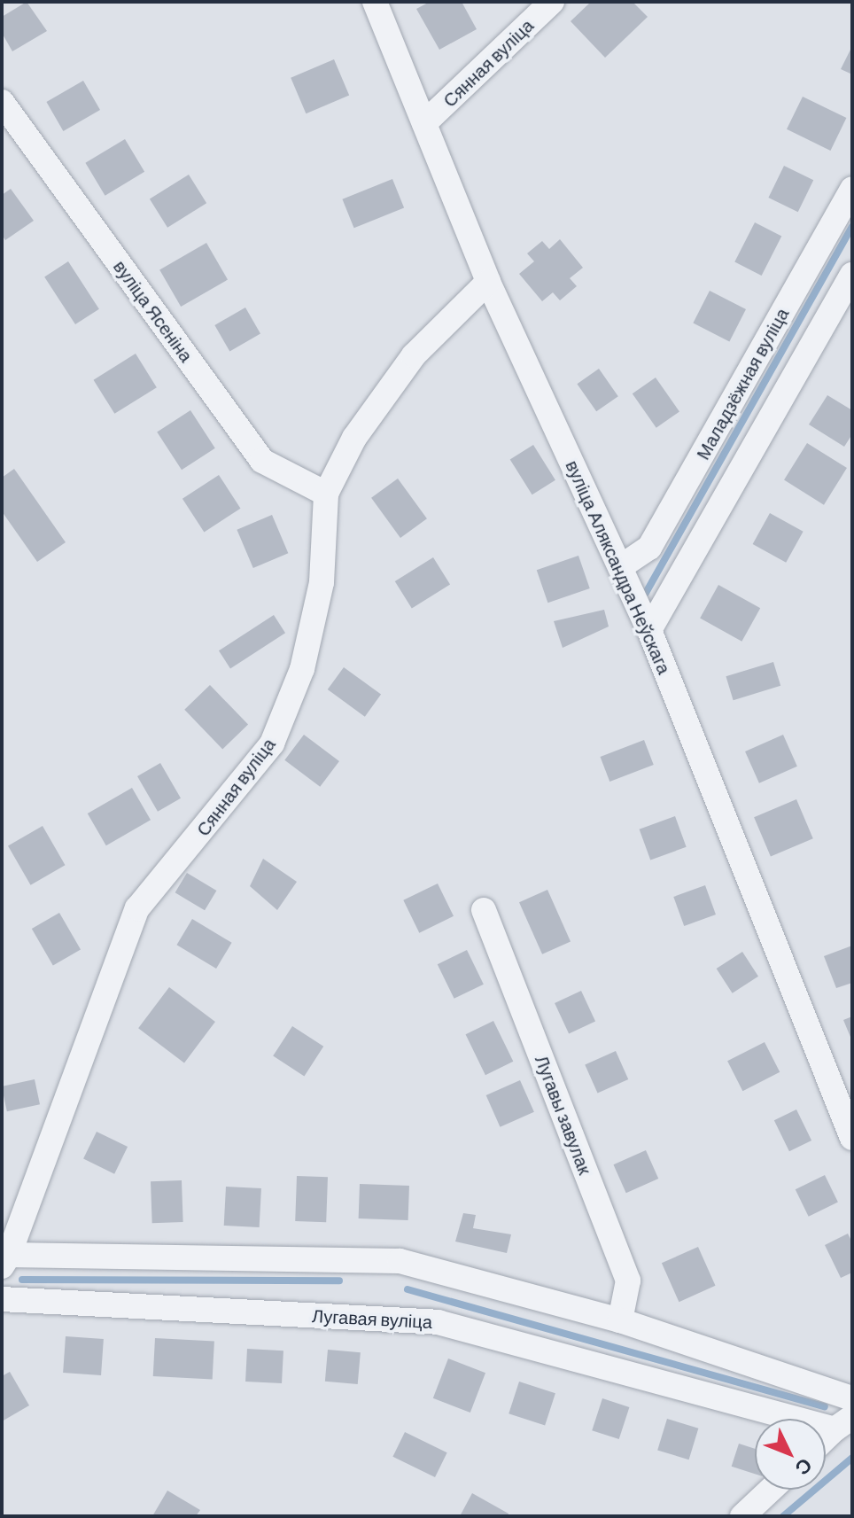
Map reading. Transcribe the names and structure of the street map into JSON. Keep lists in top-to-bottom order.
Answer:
{
  "streets": {
    "street": [
      "Сянная вуліца",
      "вуліца Ясеніна",
      "Маладзёжная вуліца",
      "вуліца Аляксандра Неўскага",
      "Лугавы завулак",
      "Лугавая вуліца"
    ]
  },
  "crossings": [
    ["Сянная вуліца", "вуліца Ясеніна"],
    ["Сянная вуліца", "вуліца Аляксандра Неўскага"],
    ["Маладзёжная вуліца", "вуліца Аляксандра Неўскага"]
  ],
  "north": "bottom right"
}
